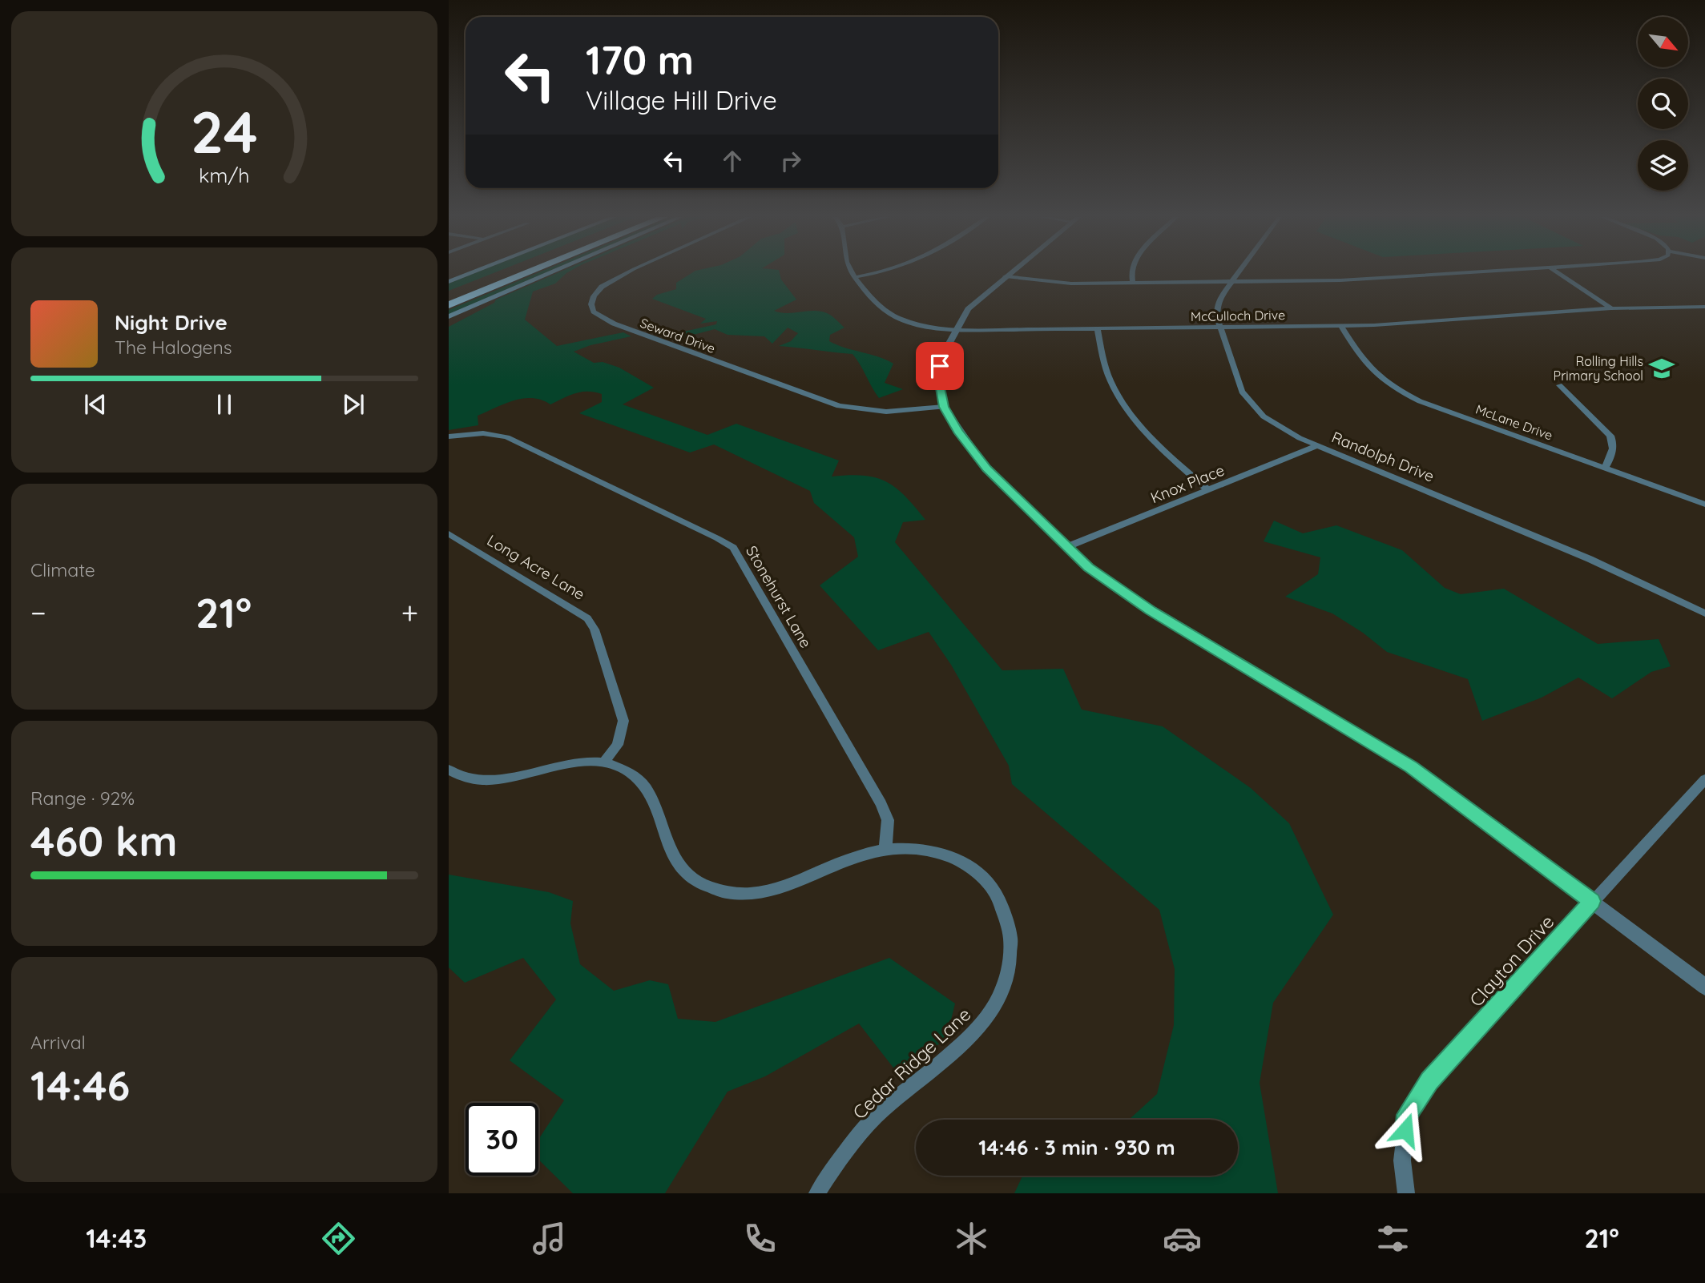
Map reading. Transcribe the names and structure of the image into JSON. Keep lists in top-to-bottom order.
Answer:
{
  "streets": {
    "street": [
      "McCulloch Drive",
      "Seward Drive",
      "McLane Drive",
      "Randolph Drive",
      "Knox Place",
      "Long Acre Lane",
      "Stonehurst Lane",
      "Clayton Drive",
      "Cedar Ridge Lane"
    ]
  },
  "crossings": [
    ["McCulloch Drive", "McLane Drive"],
    ["McCulloch Drive", "Randolph Drive"],
    ["Randolph Drive", "Knox Place"],
    ["Long Acre Lane", "Cedar Ridge Lane"],
    ["Stonehurst Lane", "Cedar Ridge Lane"]
  ],
  "places": {
    "school or university": ["Rolling Hills Primary School"]
  },
  "north": "bottom right",
  "page": {
    "turn": ["170 m", "Village Hill Drive"],
    "song": ["Night Drive", "The Halogens"],
    "tile": [
      "Climate",
      ["Range · 92%", "460 km"],
      ["Arrival", "14:46"]
    ],
    "heat": ["−", "21°", "+"],
    "limit": "30",
    "trip": "14:46 · 3 min · 930 m",
    "tabs": ["14:43", "21°"],
    "gauge": ["24", "km/h"]
  }
}
